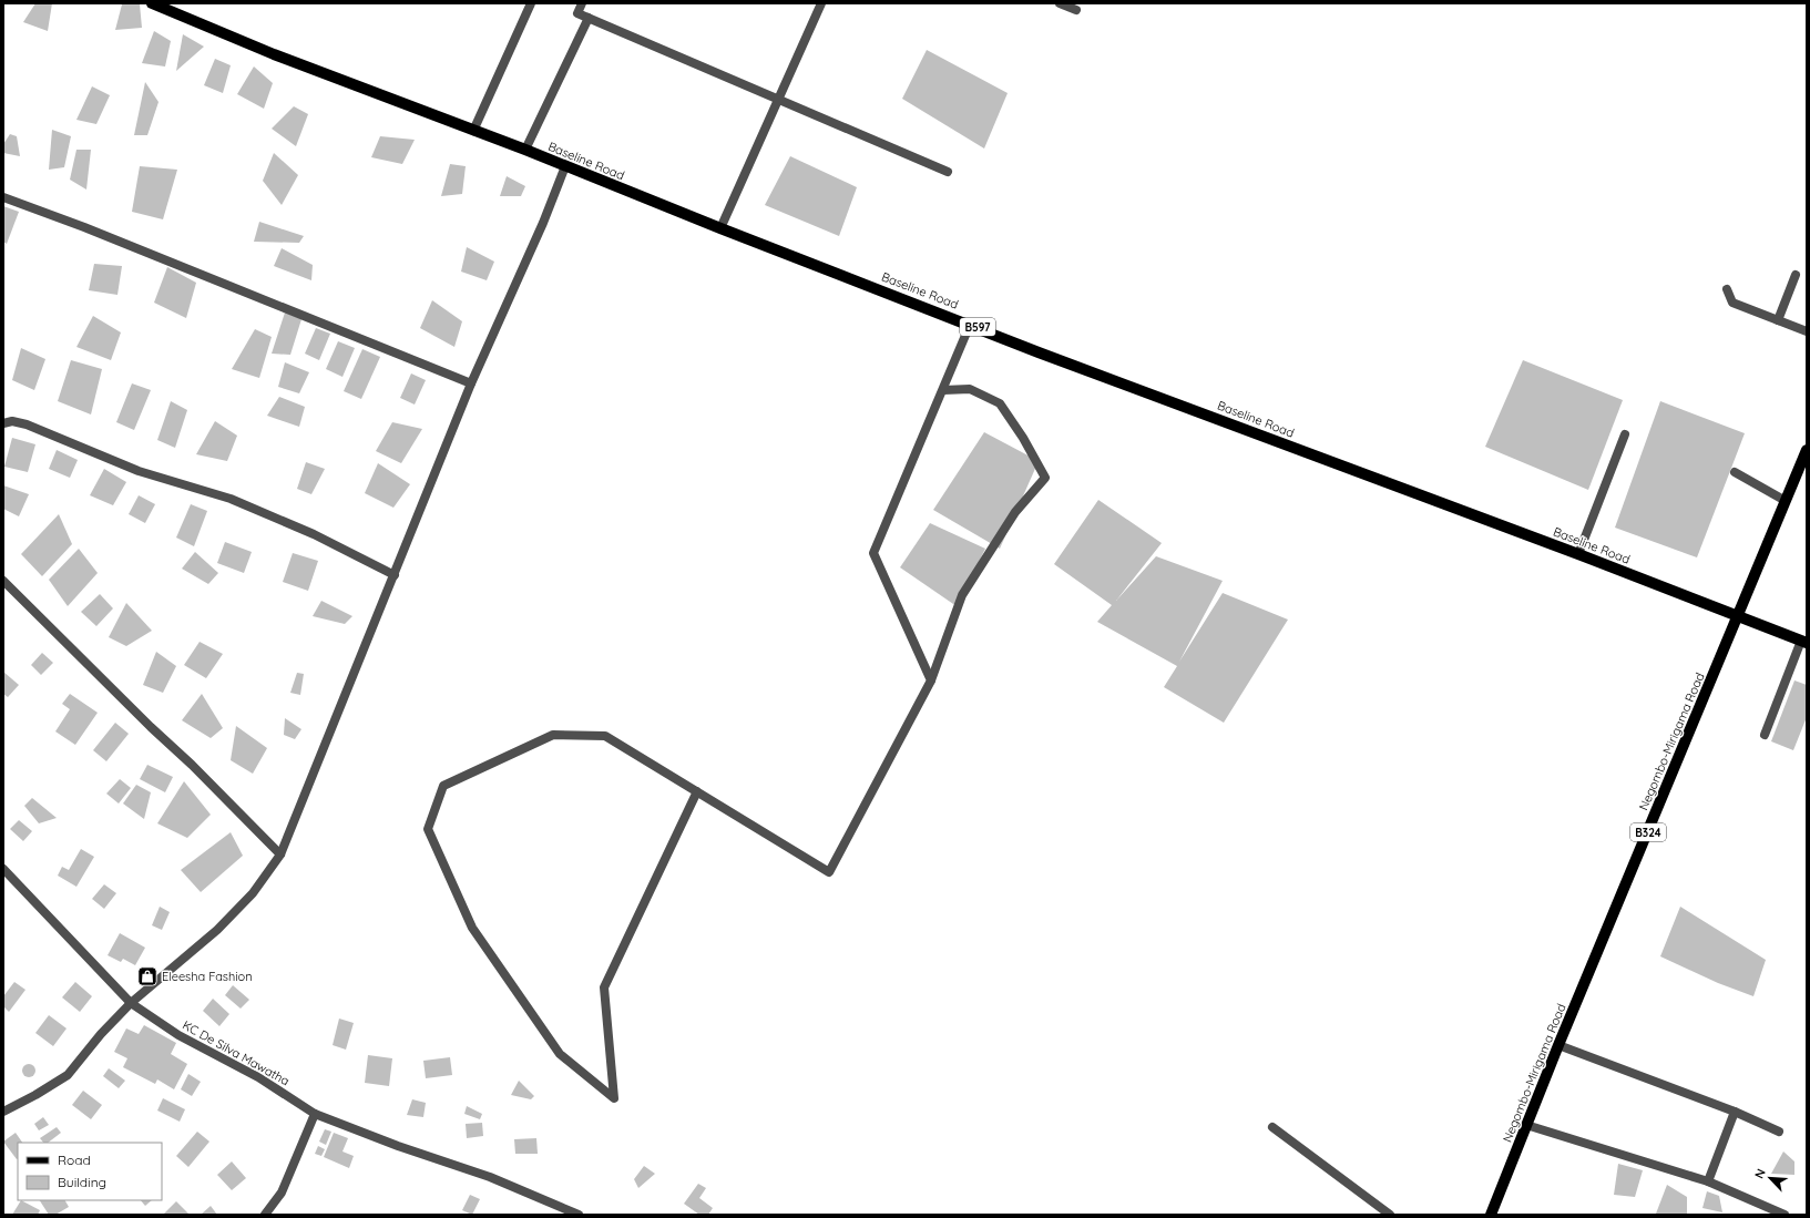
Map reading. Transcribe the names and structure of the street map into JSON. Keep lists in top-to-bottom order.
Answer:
{
  "streets": {
    "main road": [
      "Baseline Road",
      "B597",
      "Negombo-Mirigama Road",
      "B324"
    ],
    "street": ["KC De Silva Mawatha"]
  },
  "crossings": [
    ["Baseline Road", "Negombo-Mirigama Road"]
  ],
  "places": {
    "shop": ["Eleesha Fashion"]
  },
  "legend": ["Road", "Building"],
  "north": "top left"
}
